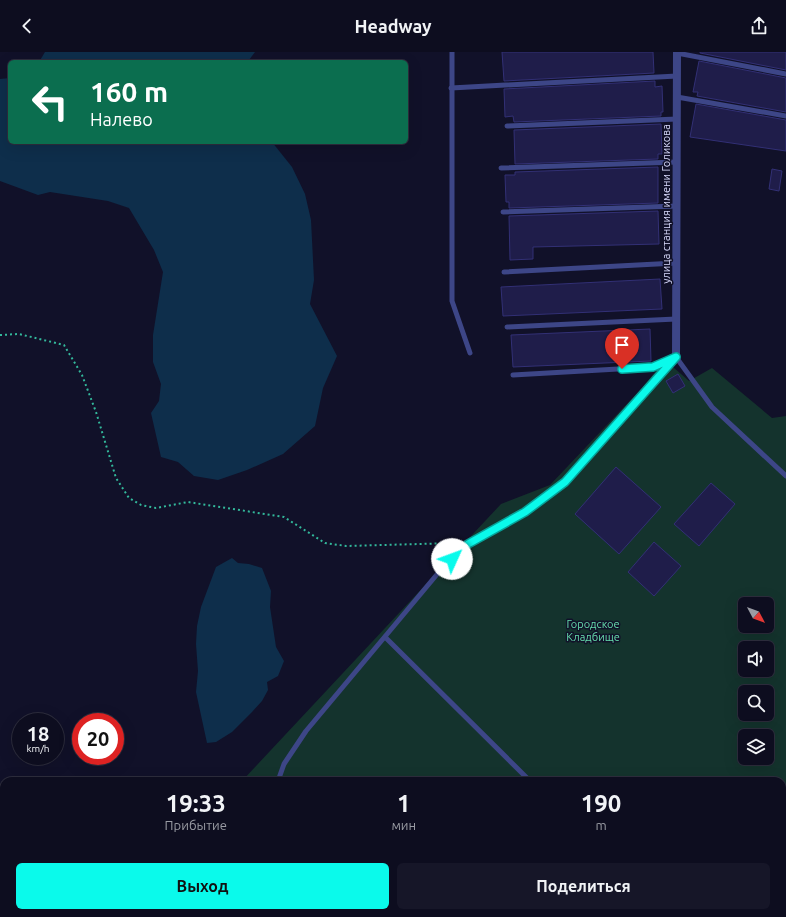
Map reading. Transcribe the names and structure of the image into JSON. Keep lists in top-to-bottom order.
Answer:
{
  "streets": {
    "street": ["улица станция имени Голикова"]
  },
  "parks": ["Городское Кладбище"],
  "north": "bottom right",
  "page": {
    "header": "Headway",
    "turn": ["160 m", "Налево"],
    "speed": "18 km/h",
    "limit": "20",
    "eta": [
      "19:33",
      "Прибытие",
      "1",
      "мин",
      "190",
      "m"
    ],
    "buttons": ["Выход", "Поделиться"]
  }
}
